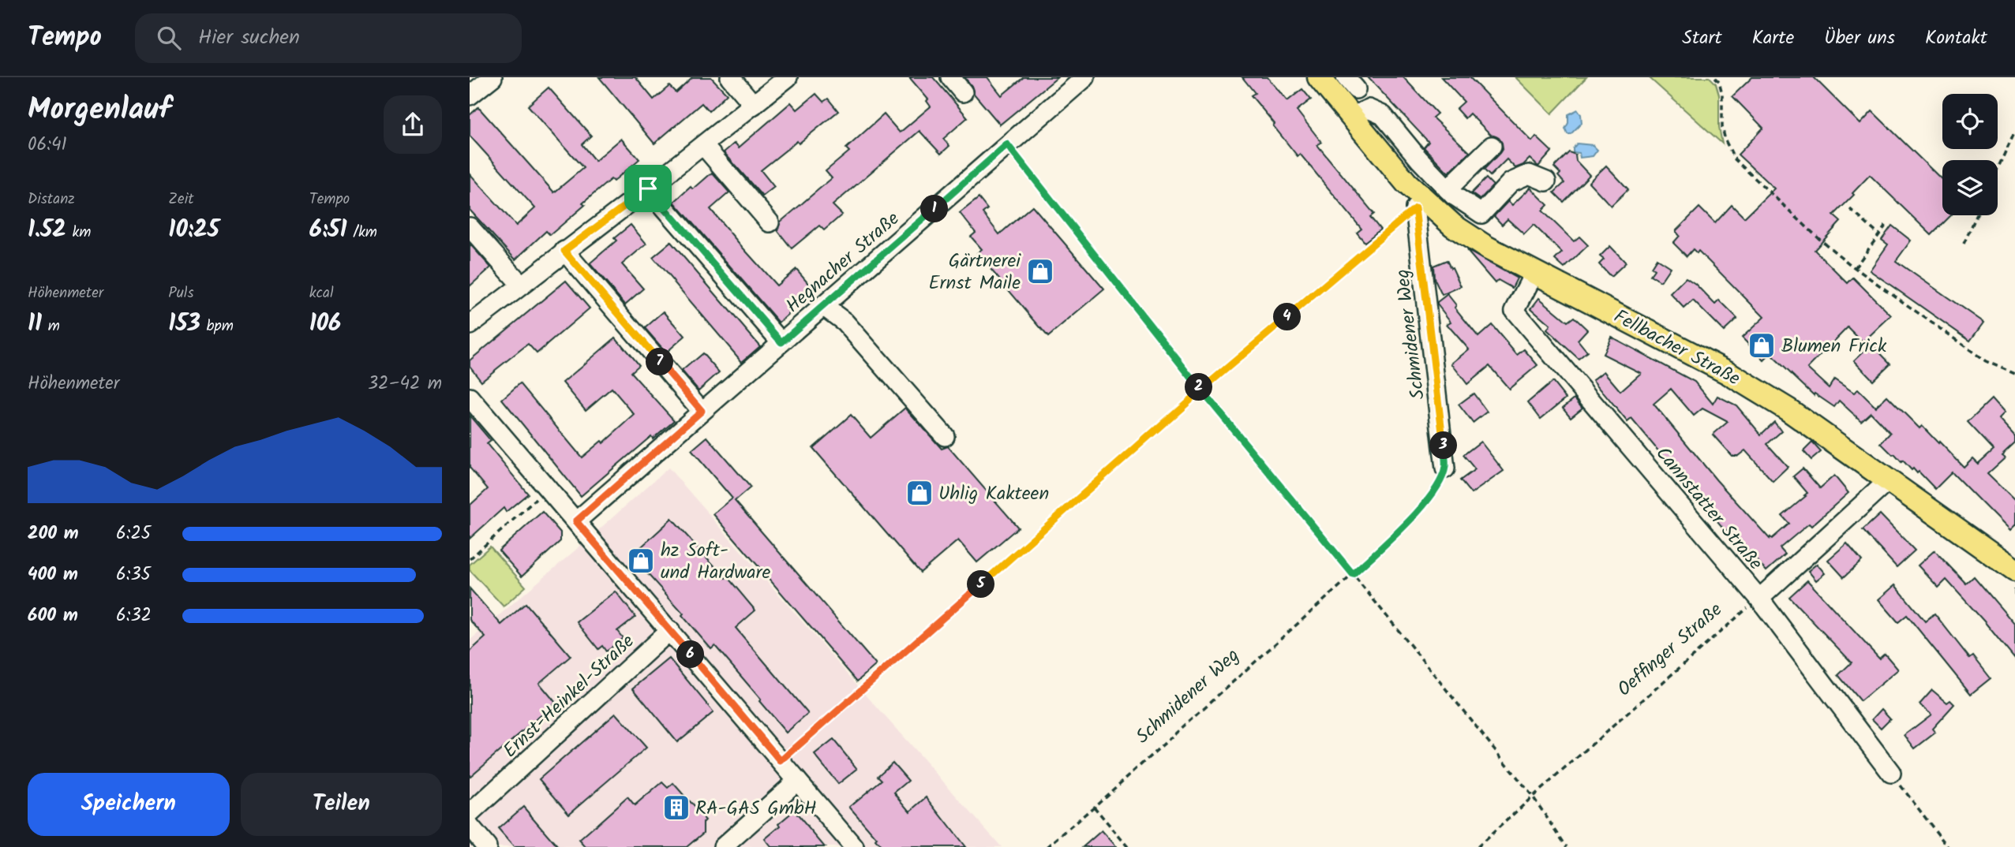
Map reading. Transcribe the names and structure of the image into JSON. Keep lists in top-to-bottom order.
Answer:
{
  "streets": {
    "main road": ["Fellbacher Straße"],
    "street": [
      "Hegnacher Straße",
      "Schmidener Weg",
      "Cannstatter Straße",
      "Ernst-Heinkel-Straße"
    ],
    "path": ["Oeffinger Straße"]
  },
  "crossings": [
    ["Schmidener Weg", "Fellbacher Straße"],
    ["Fellbacher Straße", "Cannstatter Straße"],
    ["Cannstatter Straße", "Oeffinger Straße"]
  ],
  "places": {
    "shop": [
      "Gärtnerei Ernst Maile",
      "Blumen Frick",
      "Uhlig Kakteen",
      "hz Soft- und Hardware"
    ],
    "building": ["RA-GAS GmbH"]
  },
  "page": {
    "header": "Tempo",
    "search": "Hier suchen",
    "nav": [
      "Start",
      "Karte",
      "Über uns",
      "Kontakt"
    ],
    "heading": ["Morgenlauf", "06:41"],
    "stats": [
      ["Distanz", "1.52 km"],
      ["Zeit", "10:25"],
      ["Tempo", "6:51 /km"],
      ["Höhenmeter", "11 m"],
      ["Puls", "153 bpm"],
      ["kcal", "106"]
    ],
    "pins": [
      "1",
      "4",
      "7",
      "2",
      "3",
      "5",
      "6"
    ],
    "chart": ["Höhenmeter", "32–42 m"],
    "list": [
      {
        "name": "200 m",
        "note": "6:25"
      },
      {
        "name": "400 m",
        "note": "6:35"
      },
      {
        "name": "600 m",
        "note": "6:32"
      }
    ],
    "buttons": ["Speichern", "Teilen"]
  }
}
